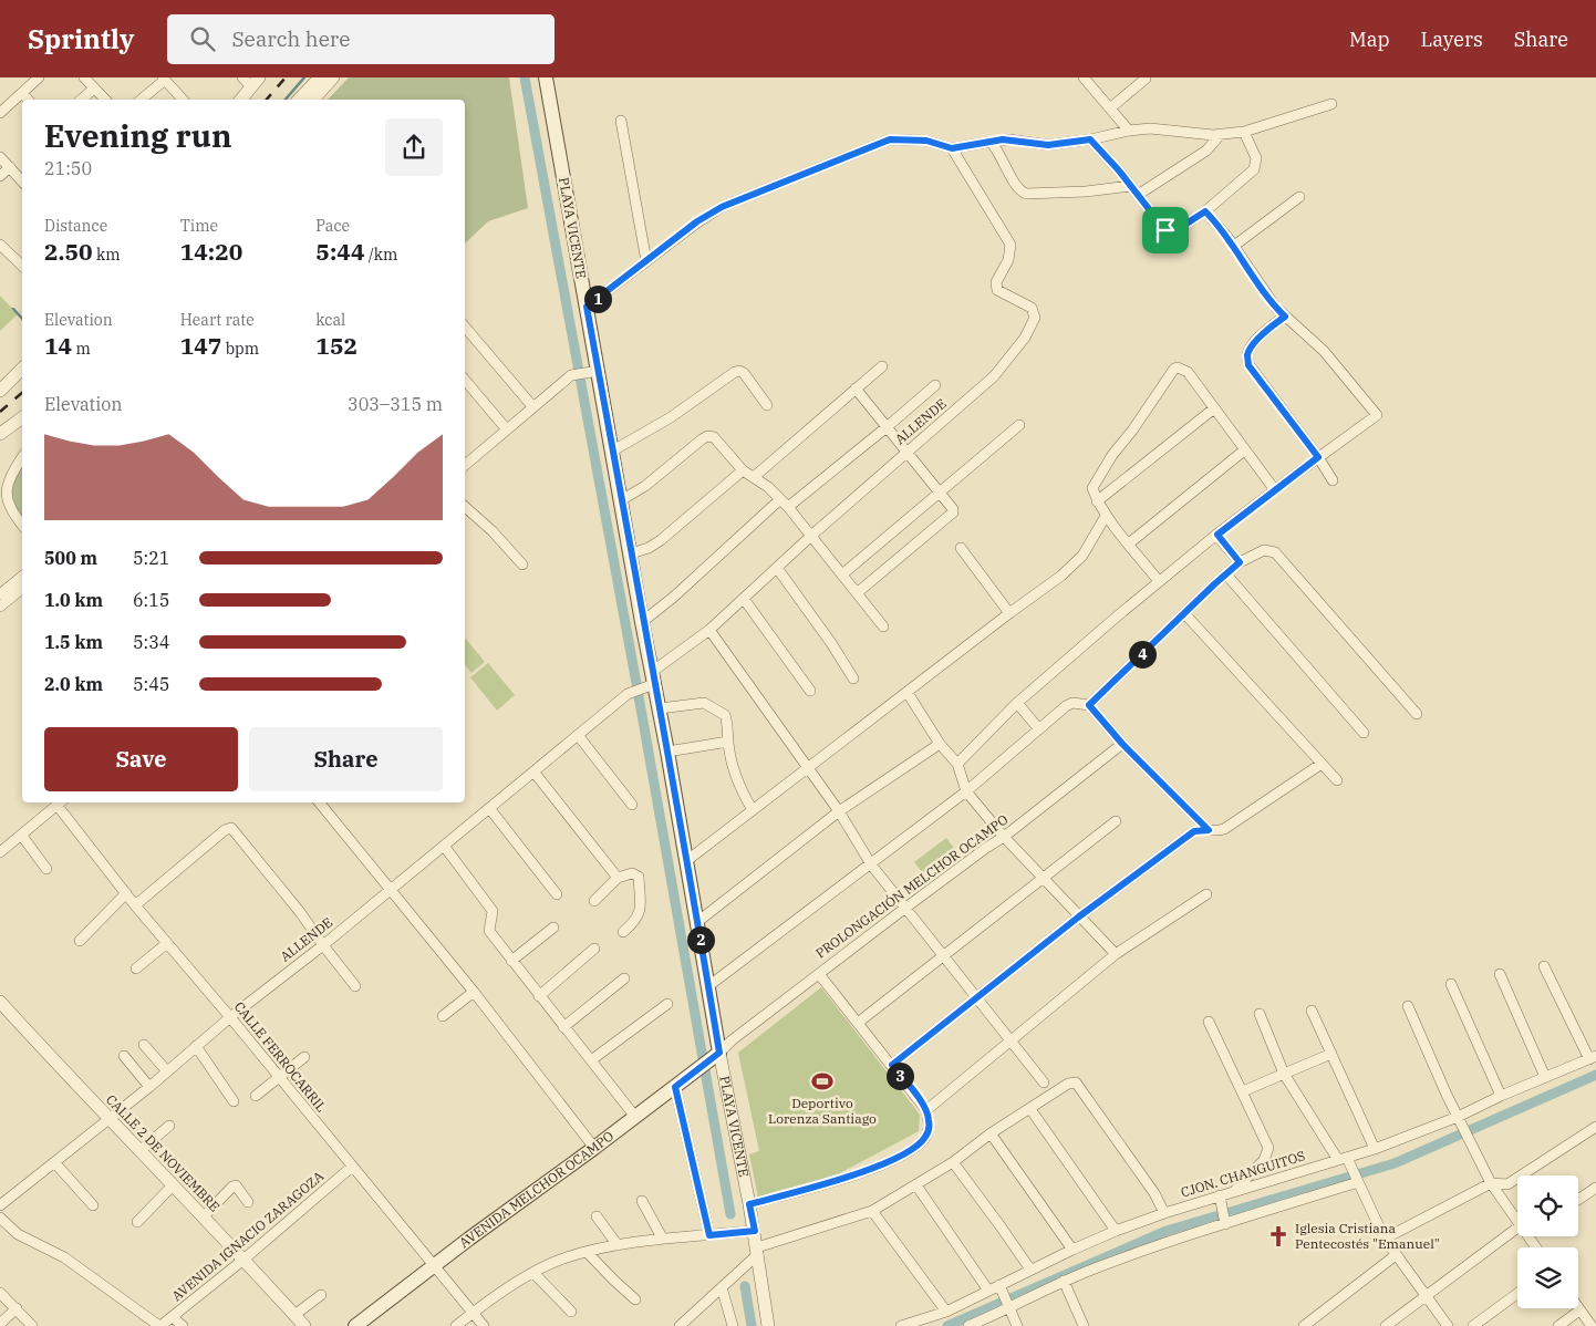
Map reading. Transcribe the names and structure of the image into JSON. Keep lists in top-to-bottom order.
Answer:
{
  "streets": {
    "main road": ["PLAYA VICENTE", "AVENIDA MELCHOR OCAMPO"],
    "street": [
      "ALLENDE",
      "PROLONGACIÓN MELCHOR OCAMPO",
      "CALLE FERROCARRIL",
      "CALLE 2 DE NOVIEMBRE",
      "CJON. CHANGUITOS",
      "AVENIDA IGNACIO ZARAGOZA"
    ]
  },
  "crossings": [
    ["PLAYA VICENTE", "ALLENDE"],
    ["PLAYA VICENTE", "PROLONGACIÓN MELCHOR OCAMPO"],
    ["PLAYA VICENTE", "AVENIDA MELCHOR OCAMPO"],
    ["ALLENDE", "CALLE FERROCARRIL"],
    ["ALLENDE", "CALLE 2 DE NOVIEMBRE"],
    ["PROLONGACIÓN MELCHOR OCAMPO", "AVENIDA MELCHOR OCAMPO"],
    ["CALLE FERROCARRIL", "AVENIDA MELCHOR OCAMPO"],
    ["CALLE FERROCARRIL", "AVENIDA IGNACIO ZARAGOZA"],
    ["CALLE 2 DE NOVIEMBRE", "AVENIDA IGNACIO ZARAGOZA"]
  ],
  "places": {
    "sports": ["Deportivo Lorenza Santiago"],
    "church": ["Iglesia Cristiana Pentecostés \"Emanuel\""]
  },
  "page": {
    "header": "Sprintly",
    "search": "Search here",
    "nav": ["Map", "Layers", "Share"],
    "heading": ["Evening run", "21:50"],
    "stats": [
      ["Distance", "2.50 km"],
      ["Time", "14:20"],
      ["Pace", "5:44 /km"],
      ["Elevation", "14 m"],
      ["Heart rate", "147 bpm"],
      ["kcal", "152"]
    ],
    "pins": [
      "1",
      "4",
      "2",
      "3"
    ],
    "chart": ["Elevation", "303–315 m"],
    "list": [
      {
        "name": "500 m",
        "note": "5:21"
      },
      {
        "name": "1.0 km",
        "note": "6:15"
      },
      {
        "name": "1.5 km",
        "note": "5:34"
      },
      {
        "name": "2.0 km",
        "note": "5:45"
      }
    ],
    "buttons": ["Save", "Share"]
  }
}
